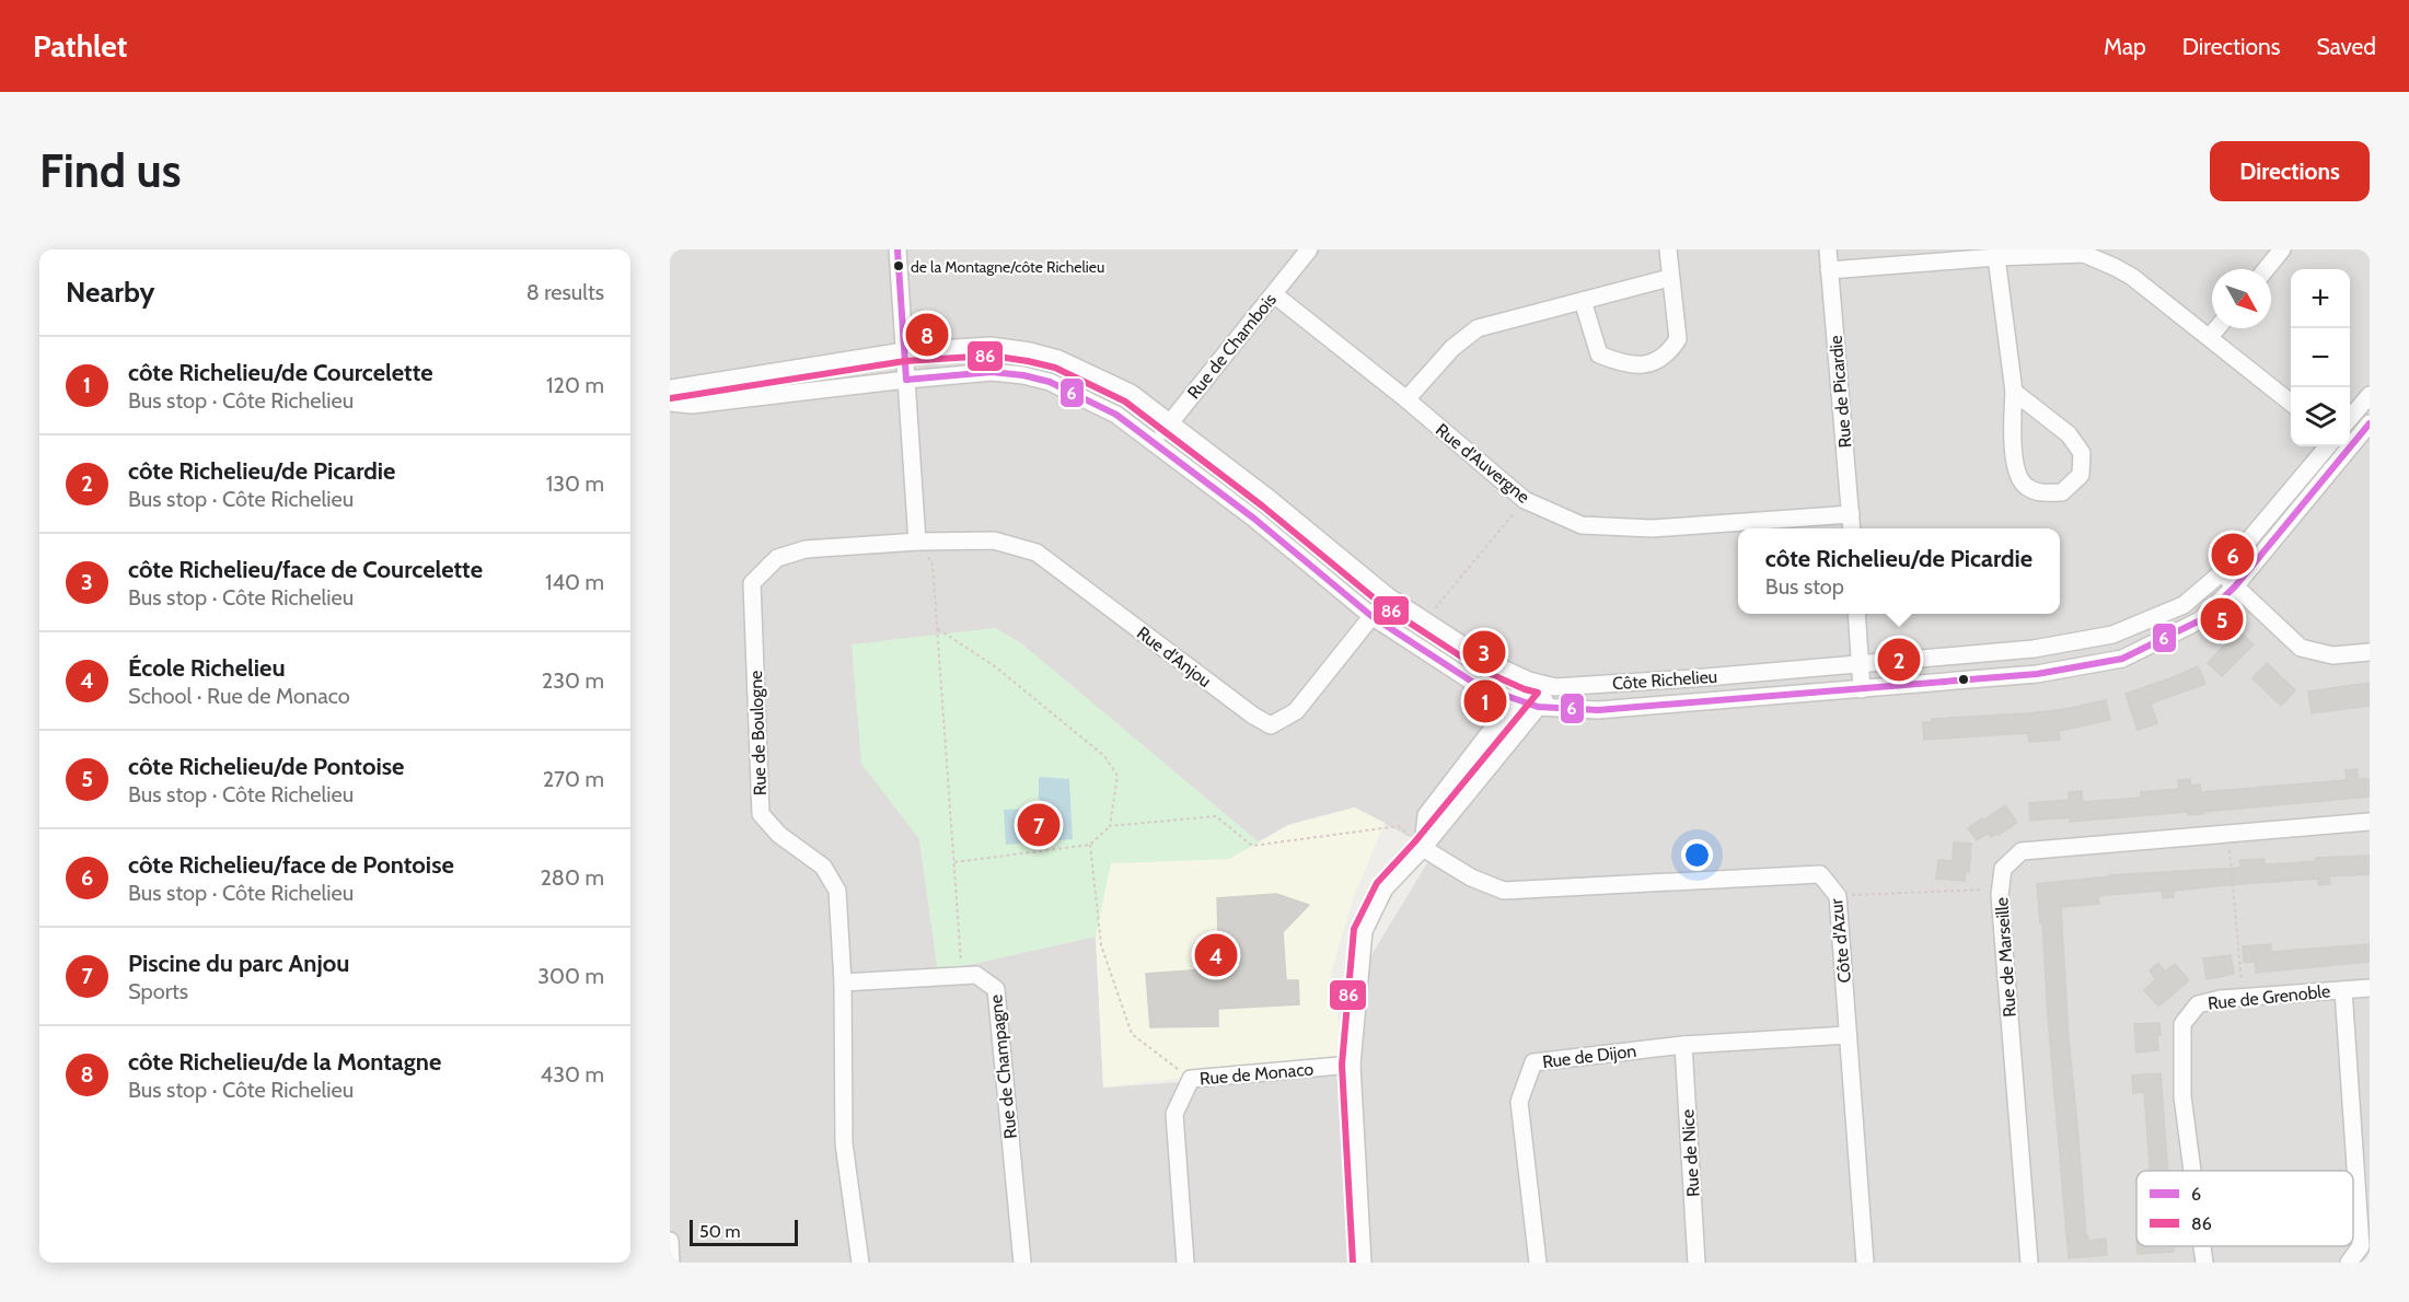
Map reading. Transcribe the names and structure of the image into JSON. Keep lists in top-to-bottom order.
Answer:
{
  "streets": {
    "street": [
      "Rue de Chambois",
      "Rue de Picardie",
      "Rue d'Auvergne",
      "Rue d'Anjou",
      "Côte Richelieu",
      "Rue de Boulogne",
      "Côte d'Azur",
      "Rue de Marseille",
      "Rue de Grenoble",
      "Rue de Dijon",
      "Rue de Champagne",
      "Rue de Monaco",
      "Rue de Nice"
    ]
  },
  "crossings": [
    ["Rue de Chambois", "Rue d'Auvergne"],
    ["Rue de Chambois", "Côte Richelieu"],
    ["Rue de Picardie", "Rue d'Auvergne"],
    ["Rue d'Anjou", "Côte Richelieu"],
    ["Rue d'Anjou", "Rue de Boulogne"],
    ["Rue de Boulogne", "Rue de Champagne"],
    ["Côte d'Azur", "Rue de Dijon"],
    ["Rue de Dijon", "Rue de Nice"]
  ],
  "places": ["de la Montagne/côte Richelieu"],
  "lines": ["transit line 6", "transit line 86"],
  "legend": ["6", "86"],
  "scale_bar": "50 m",
  "north": "bottom right",
  "page": {
    "header": "Pathlet",
    "nav": ["Map", "Directions", "Saved"],
    "buttons": "Directions",
    "title": "Find us",
    "heading": ["Nearby", "8 results"],
    "map_buttons": ["+", "−"],
    "pins": [
      "8",
      "6",
      "5",
      "3",
      "2",
      "1",
      "7",
      "4"
    ],
    "list": [
      {
        "mark": "1",
        "name": "côte Richelieu/de Courcelette",
        "note": "Bus stop · Côte Richelieu",
        "value": "120 m"
      },
      {
        "mark": "2",
        "name": "côte Richelieu/de Picardie",
        "note": "Bus stop · Côte Richelieu",
        "value": "130 m"
      },
      {
        "mark": "3",
        "name": "côte Richelieu/face de Courcelette",
        "note": "Bus stop · Côte Richelieu",
        "value": "140 m"
      },
      {
        "mark": "4",
        "name": "École Richelieu",
        "note": "School · Rue de Monaco",
        "value": "230 m"
      },
      {
        "mark": "5",
        "name": "côte Richelieu/de Pontoise",
        "note": "Bus stop · Côte Richelieu",
        "value": "270 m"
      },
      {
        "mark": "6",
        "name": "côte Richelieu/face de Pontoise",
        "note": "Bus stop · Côte Richelieu",
        "value": "280 m"
      },
      {
        "mark": "7",
        "name": "Piscine du parc Anjou",
        "note": "Sports",
        "value": "300 m"
      },
      {
        "mark": "8",
        "name": "côte Richelieu/de la Montagne",
        "note": "Bus stop · Côte Richelieu",
        "value": "430 m"
      }
    ],
    "popup": ["côte Richelieu/de Picardie", "Bus stop"],
    "scale": "50 m"
  }
}
